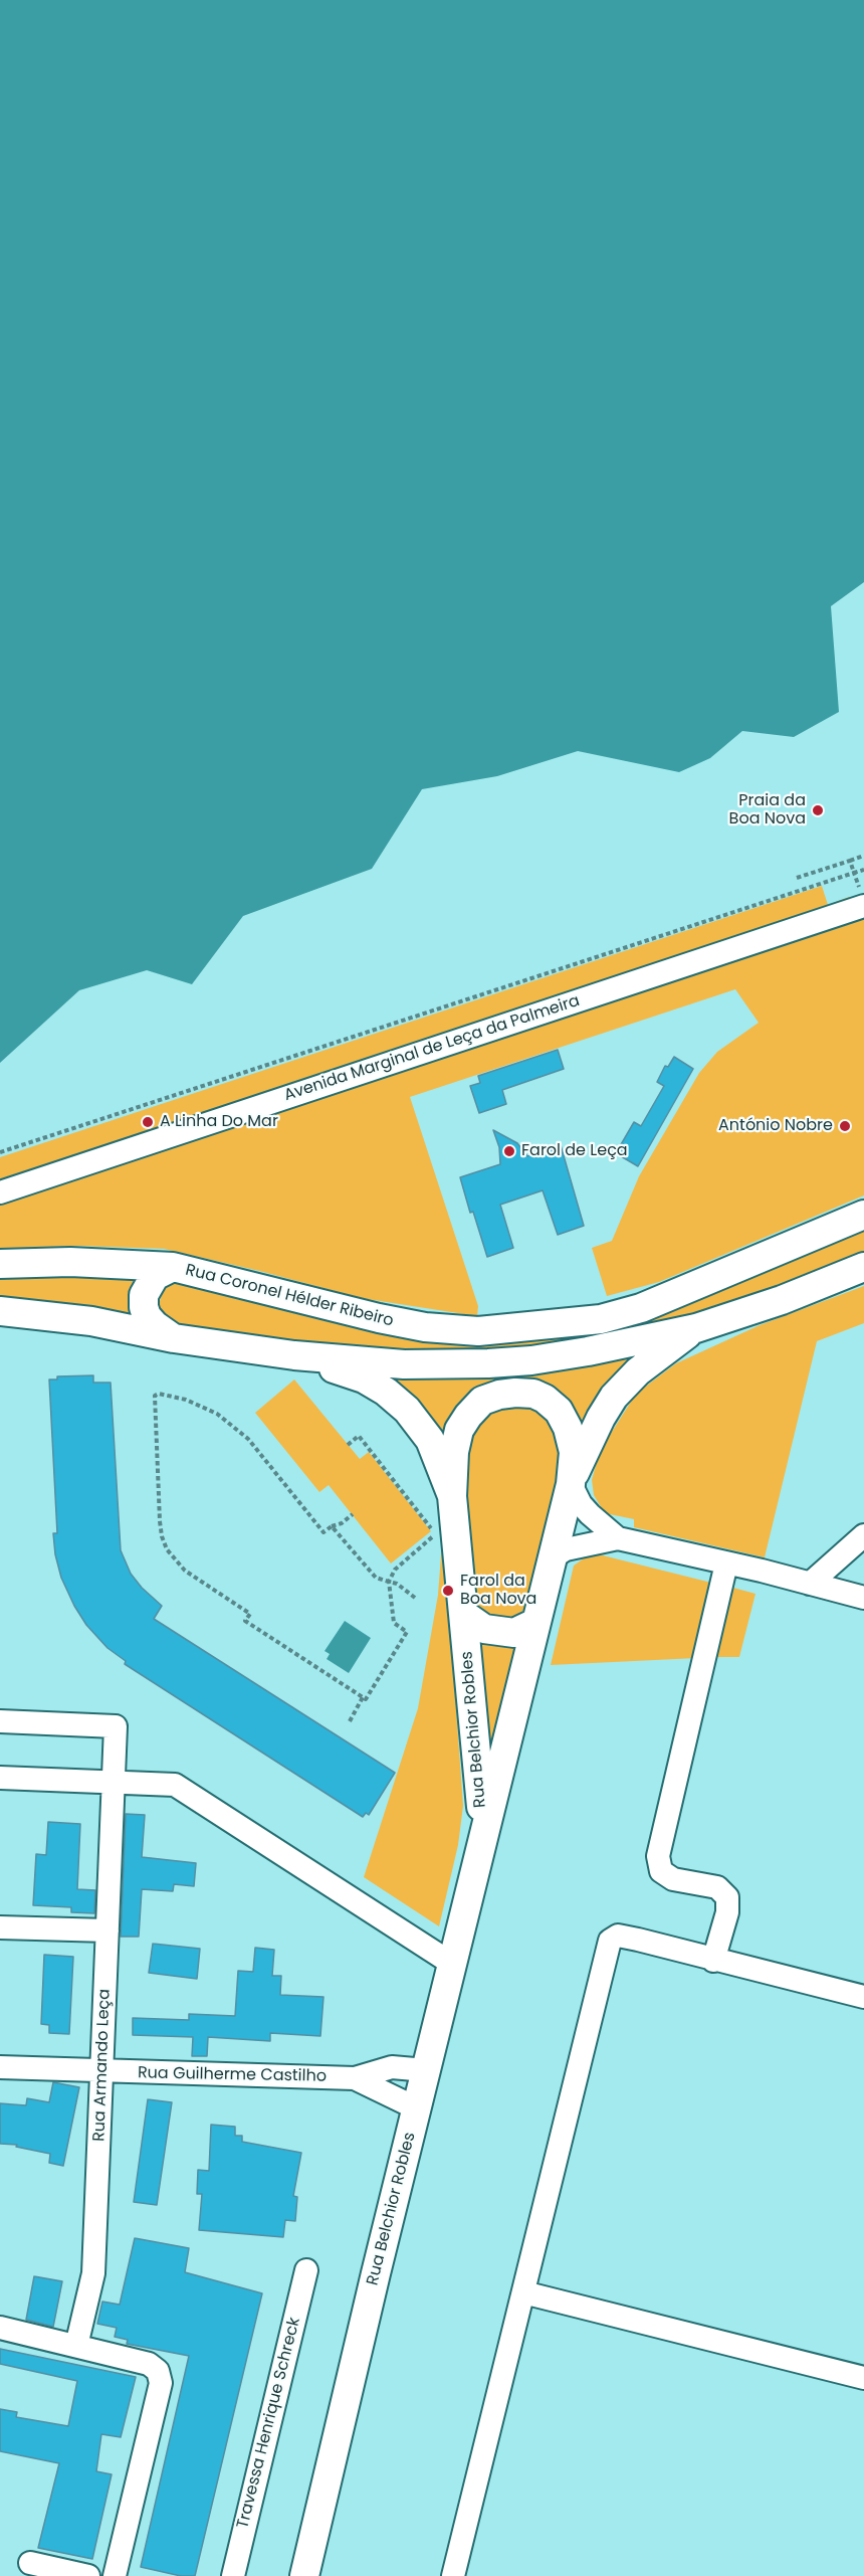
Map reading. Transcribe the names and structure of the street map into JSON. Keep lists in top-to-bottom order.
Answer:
{
  "streets": {
    "main road": ["Rua Coronel Hélder Ribeiro", "Rua Belchior Robles"],
    "street": [
      "Avenida Marginal de Leça da Palmeira",
      "Rua Armando Leça",
      "Rua Guilherme Castilho",
      "Travessa Henrique Schreck"
    ]
  },
  "crossings": [
    ["Rua Coronel Hélder Ribeiro", "Rua Belchior Robles"],
    ["Rua Belchior Robles", "Rua Guilherme Castilho"],
    ["Rua Armando Leça", "Rua Guilherme Castilho"]
  ],
  "places": [
    "Praia da Boa Nova",
    "A Linha Do Mar",
    "António Nobre",
    "Farol de Leça",
    "Farol da Boa Nova"
  ]
}
